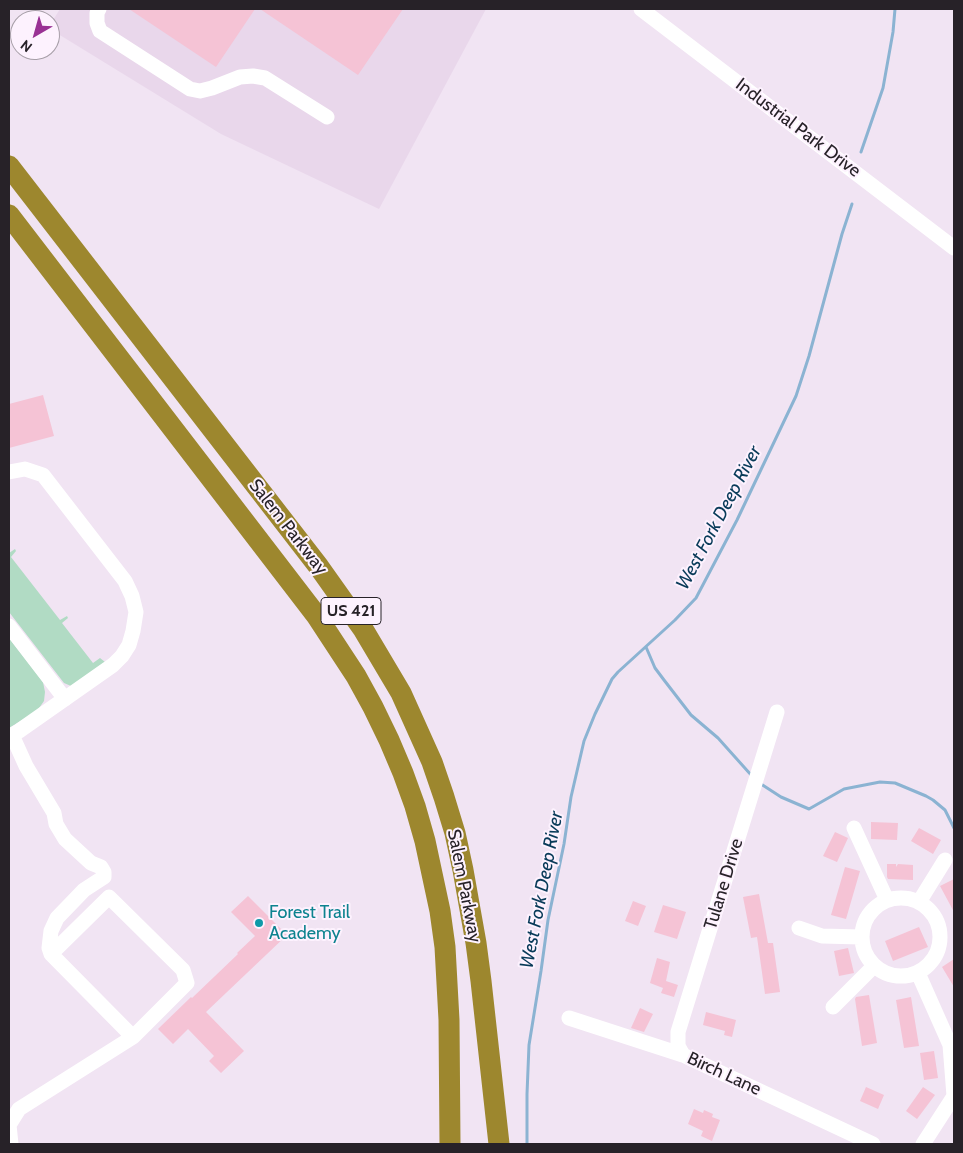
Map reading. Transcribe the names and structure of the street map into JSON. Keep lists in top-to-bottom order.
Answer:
{
  "streets": {
    "highway": ["Salem Parkway", "US 421"],
    "street": ["Industrial Park Drive", "Tulane Drive", "Birch Lane"]
  },
  "crossings": [
    ["Tulane Drive", "Birch Lane"]
  ],
  "water": ["West Fork Deep River"],
  "places": ["Forest Trail Academy"],
  "north": "bottom left"
}
